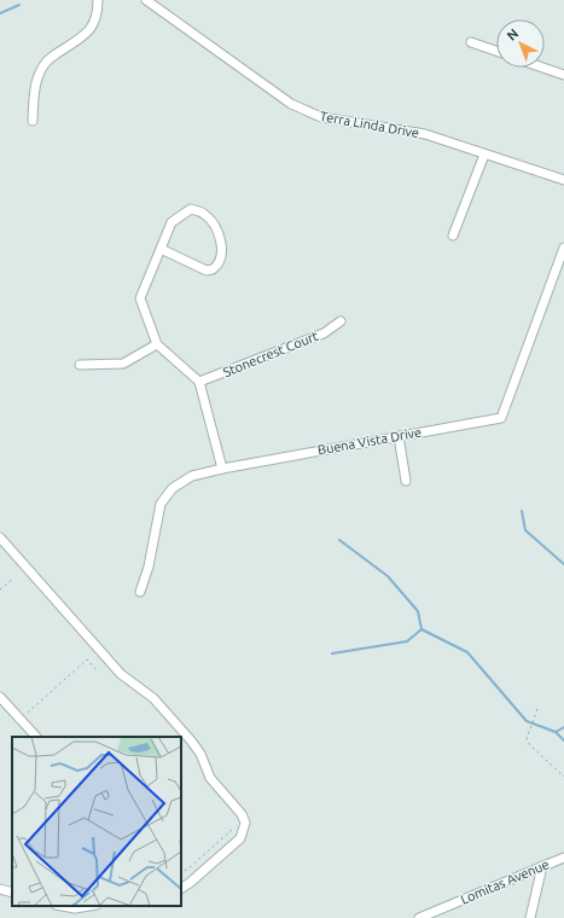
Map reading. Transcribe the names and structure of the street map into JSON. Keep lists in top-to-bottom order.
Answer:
{
  "streets": {
    "street": [
      "Terra Linda Drive",
      "Stonecrest Court",
      "Buena Vista Drive",
      "Lomitas Avenue"
    ]
  },
  "north": "top left"
}
